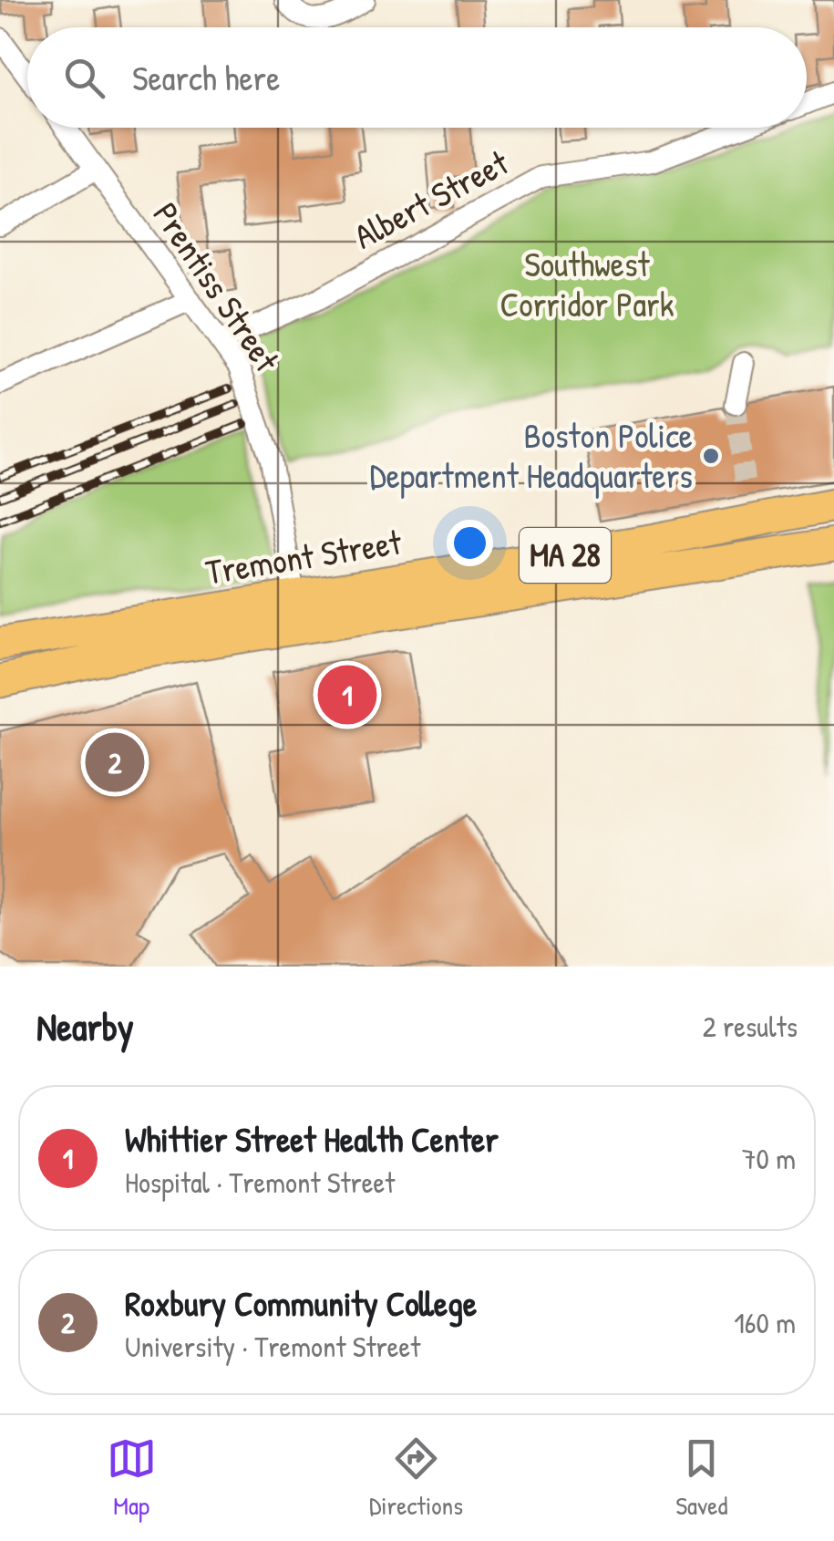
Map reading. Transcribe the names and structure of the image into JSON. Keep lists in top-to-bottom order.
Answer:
{
  "streets": {
    "main road": ["MA 28", "Tremont Street"],
    "street": ["Albert Street", "Prentiss Street"]
  },
  "crossings": [
    ["Albert Street", "Prentiss Street"],
    ["Prentiss Street", "Tremont Street"]
  ],
  "parks": ["Southwest Corridor Park"],
  "places": ["Boston Police Department Headquarters"],
  "page": {
    "search": "Search here",
    "pins": ["1", "2"],
    "heading": ["Nearby", "2 results"],
    "list": [
      {
        "mark": "1",
        "name": "Whittier Street Health Center",
        "note": "Hospital · Tremont Street",
        "value": "70 m"
      },
      {
        "mark": "2",
        "name": "Roxbury Community College",
        "note": "University · Tremont Street",
        "value": "160 m"
      }
    ],
    "nav": ["Map", "Directions", "Saved"]
  }
}
